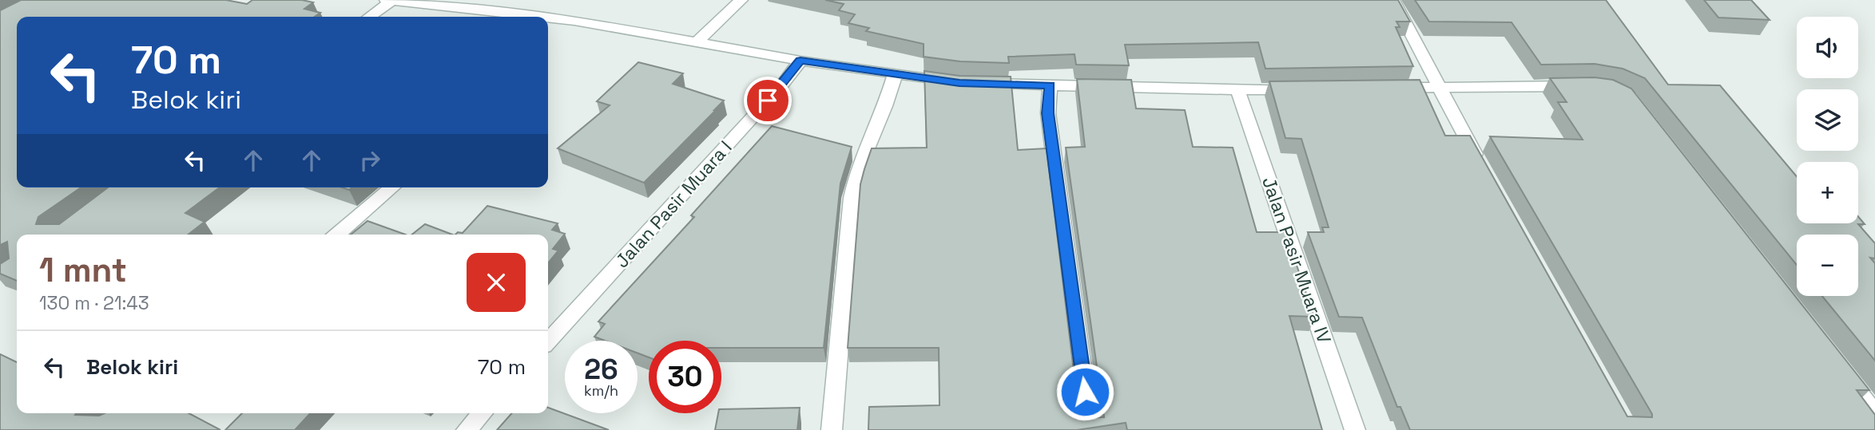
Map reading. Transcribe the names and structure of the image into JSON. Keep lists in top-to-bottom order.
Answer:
{
  "streets": {
    "street": ["Jalan Pasir Muara I", "Jalan Pasir Muara IV"]
  },
  "page": {
    "map_buttons": ["+", "−"],
    "turn": ["70 m", "Belok kiri"],
    "heading": ["1 mnt", "130 m · 21:43"],
    "list": [
      {
        "name": "Belok kiri",
        "value": "70 m"
      }
    ],
    "speed": "26 km/h",
    "limit": "30"
  }
}
